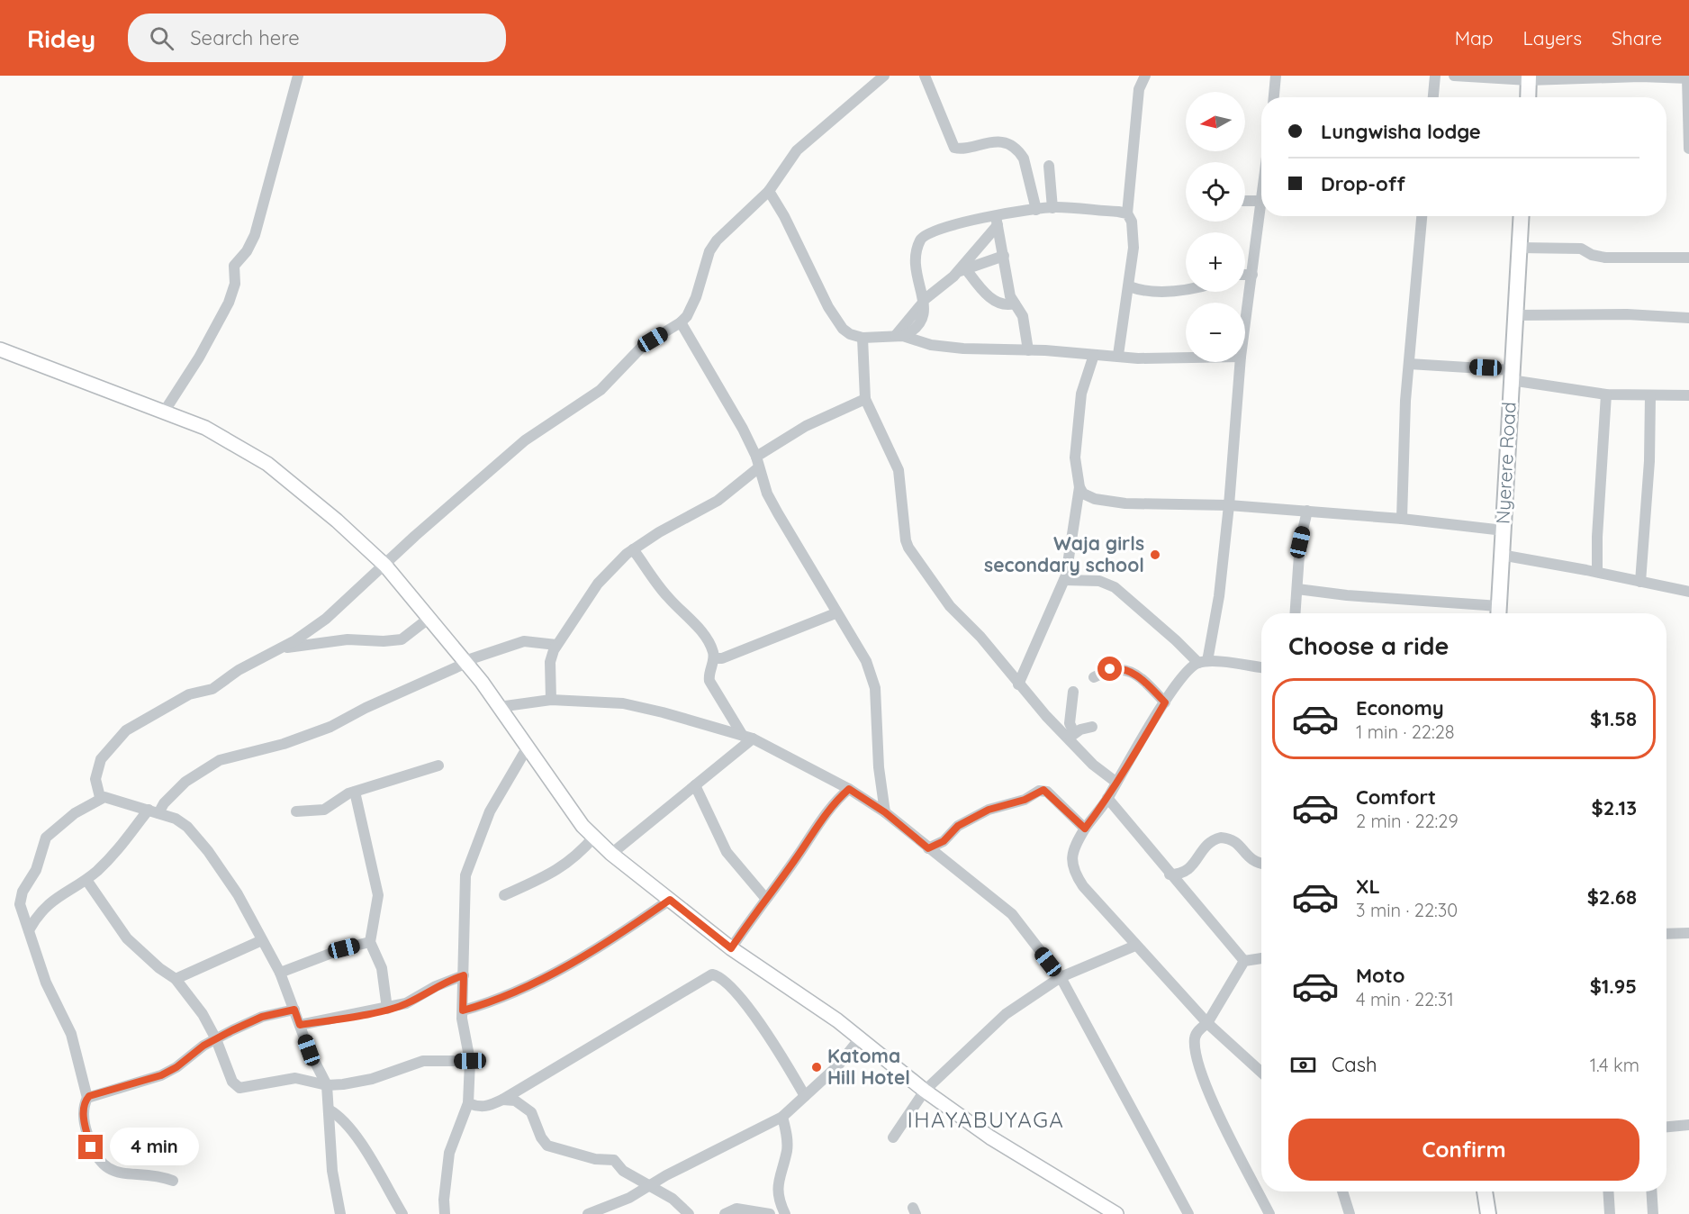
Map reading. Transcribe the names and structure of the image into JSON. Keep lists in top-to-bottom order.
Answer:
{
  "streets": {
    "highway": ["Nyerere Road"]
  },
  "districts": ["IHAYABUYAGA"],
  "places": ["Waja girls secondary school", "Katoma Hill Hotel"],
  "north": "left",
  "page": {
    "header": "Ridey",
    "search": "Search here",
    "nav": ["Map", "Layers", "Share"],
    "map_buttons": ["+", "−"],
    "banner": ["Lungwisha lodge", "Drop-off"],
    "heading": "Choose a ride",
    "list": [
      {
        "name": "Economy",
        "note": "1 min · 22:28",
        "value": "$1.58"
      },
      {
        "name": "Comfort",
        "note": "2 min · 22:29",
        "value": "$2.13"
      },
      {
        "name": "XL",
        "note": "3 min · 22:30",
        "value": "$2.68"
      },
      {
        "name": "Moto",
        "note": "4 min · 22:31",
        "value": "$1.95"
      }
    ],
    "pay": ["Cash", "1.4 km"],
    "buttons": "Confirm",
    "bubble": "4 min"
  }
}
